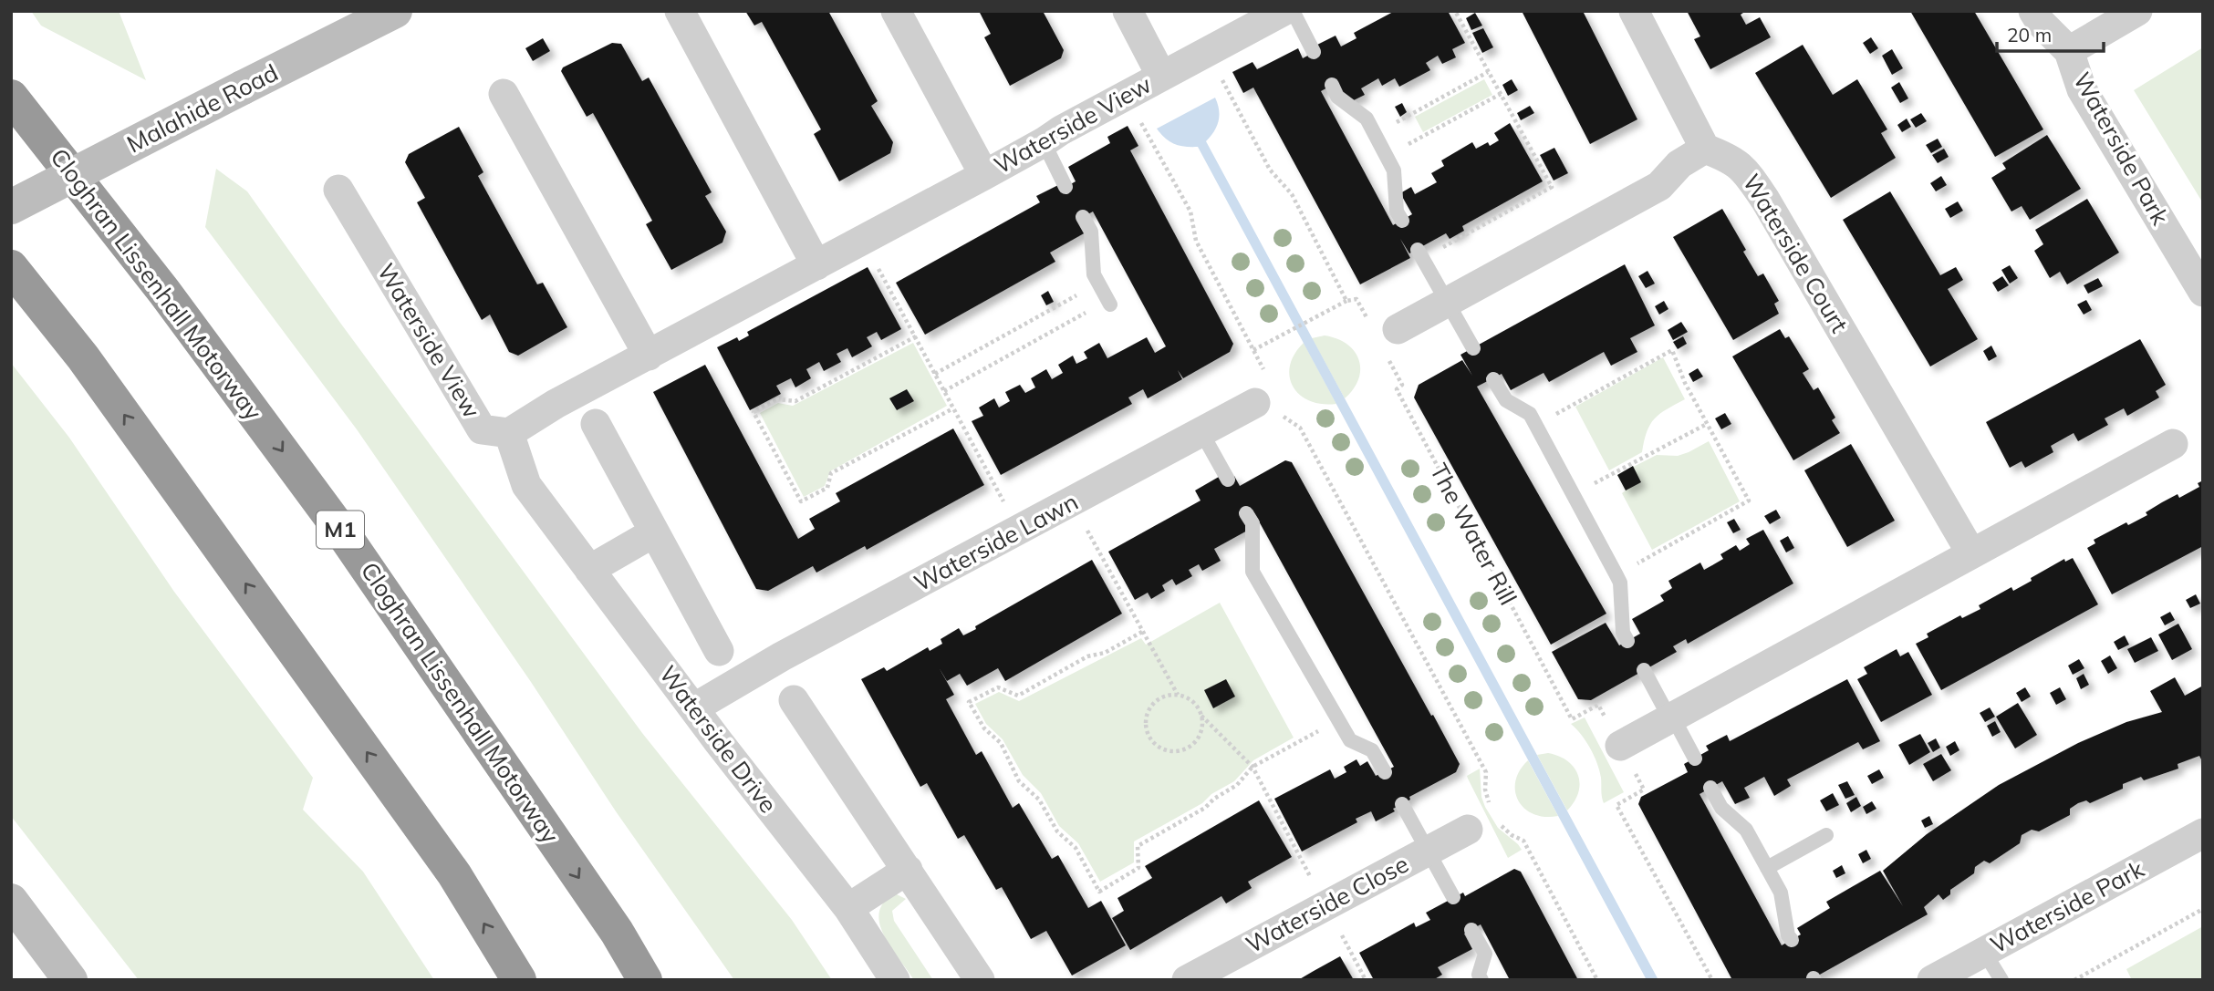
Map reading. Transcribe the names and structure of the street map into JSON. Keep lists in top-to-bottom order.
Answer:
{
  "streets": {
    "highway": ["Cloghran Lissenhall Motorway", "M1"],
    "main road": ["Malahide Road"],
    "street": [
      "Waterside View",
      "Waterside Park",
      "Waterside Court",
      "Waterside Lawn",
      "Waterside Drive",
      "Waterside Close"
    ],
    "path": ["The Water Rill"]
  },
  "crossings": [
    ["Waterside View", "Waterside Drive"],
    ["Waterside Lawn", "Waterside Drive"]
  ],
  "scale_bar": "20 m"
}
